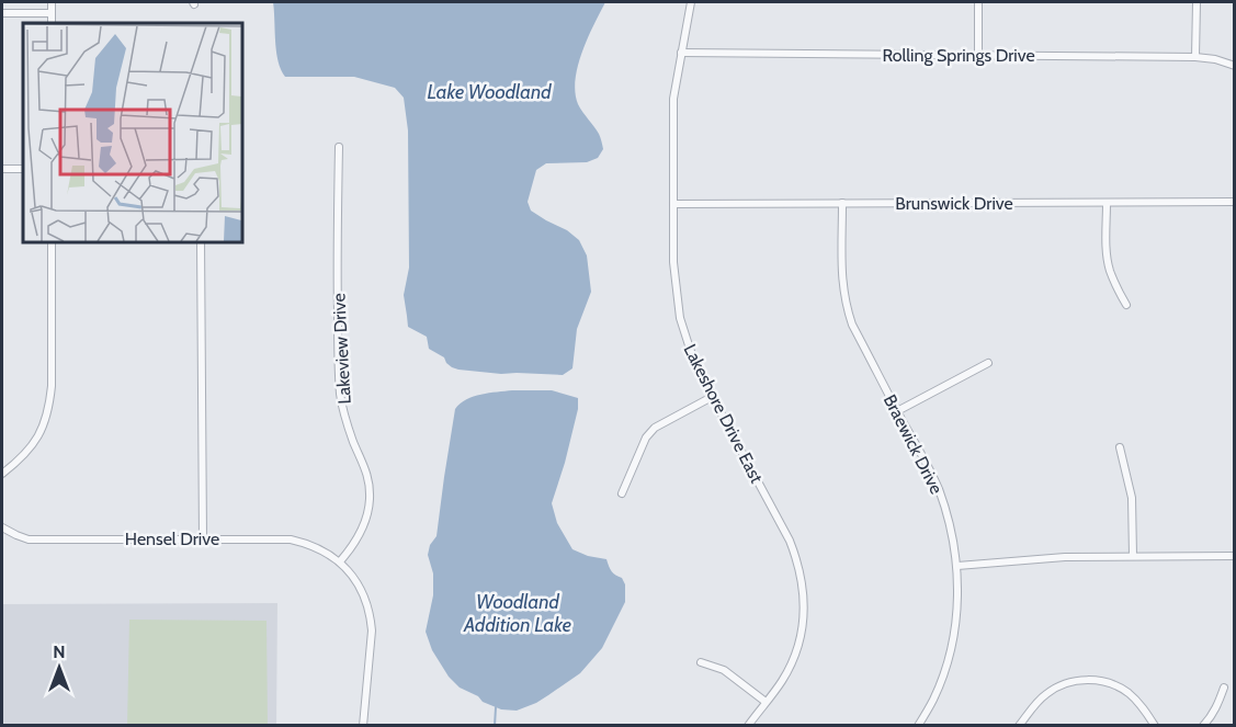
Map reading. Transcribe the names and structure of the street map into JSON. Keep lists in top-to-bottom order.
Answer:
{
  "streets": {
    "street": [
      "Rolling Springs Drive",
      "Brunswick Drive",
      "Lakeview Drive",
      "Lakeshore Drive East",
      "Braewick Drive",
      "Hensel Drive"
    ]
  },
  "crossings": [
    ["Rolling Springs Drive", "Lakeshore Drive East"],
    ["Brunswick Drive", "Lakeshore Drive East"],
    ["Brunswick Drive", "Braewick Drive"],
    ["Lakeview Drive", "Hensel Drive"]
  ],
  "water": ["Lake Woodland", "Woodland Addition Lake"],
  "north": "top"
}
